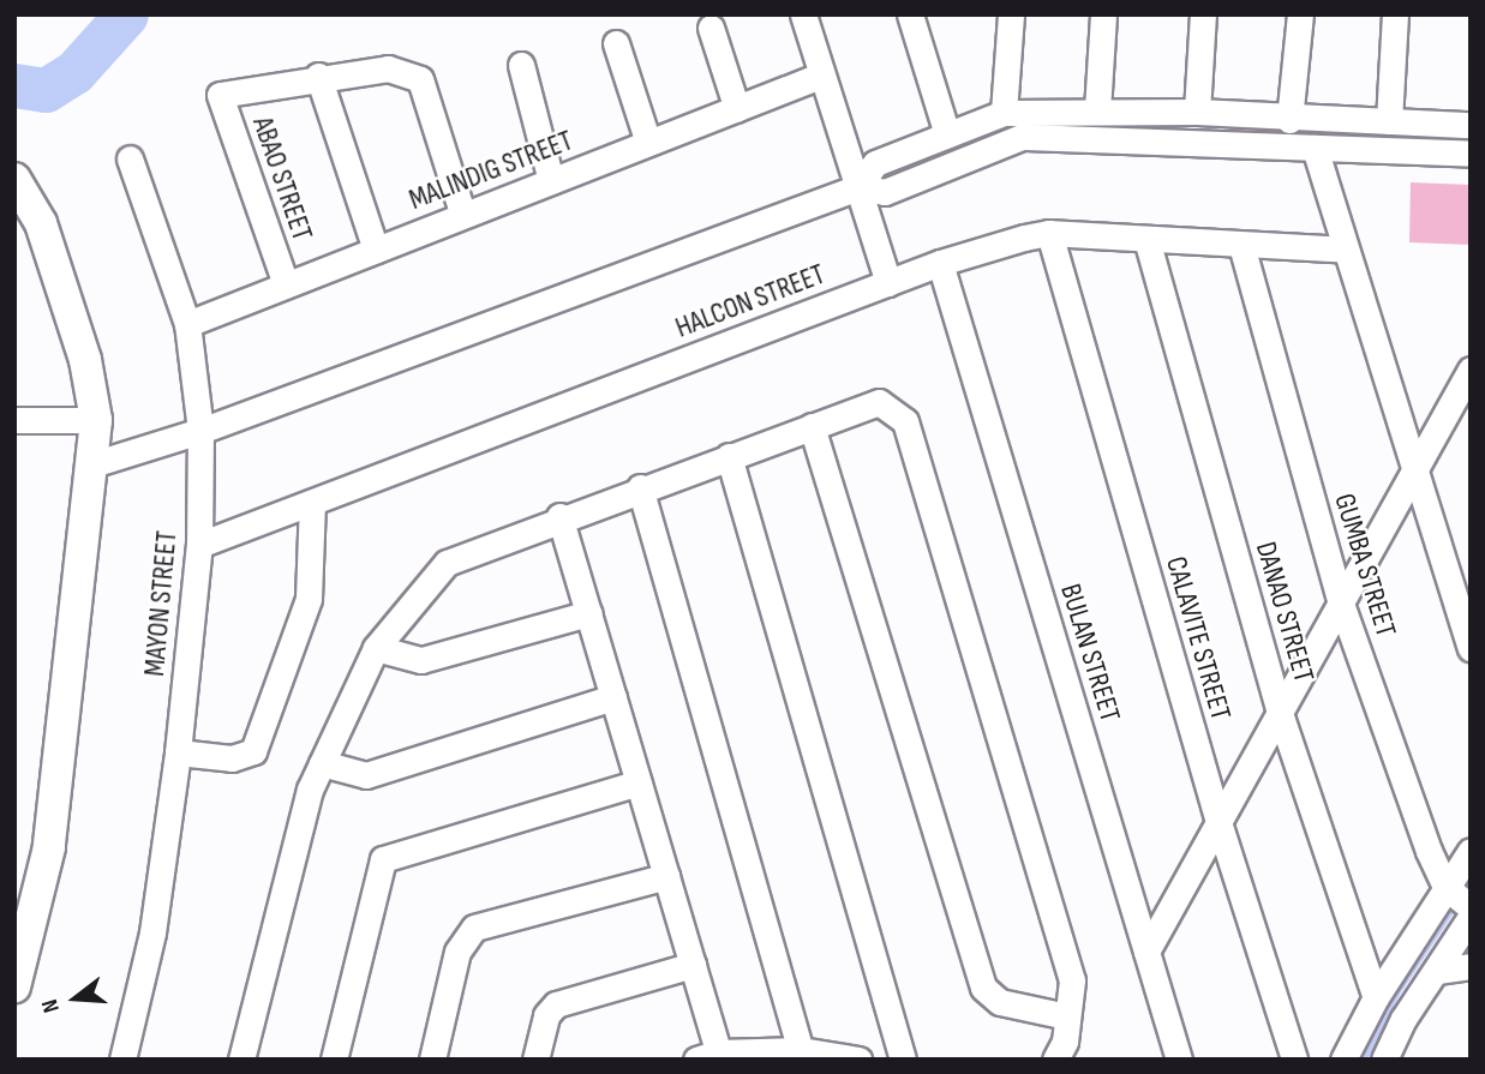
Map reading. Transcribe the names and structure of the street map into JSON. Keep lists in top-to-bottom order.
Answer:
{
  "streets": {
    "street": [
      "MALINDIG STREET",
      "ABAO STREET",
      "HALCON STREET",
      "GUMBA STREET",
      "MAYON STREET",
      "DANAO STREET",
      "CALAVITE STREET",
      "BULAN STREET"
    ]
  },
  "crossings": [
    ["MALINDIG STREET", "ABAO STREET"],
    ["MALINDIG STREET", "MAYON STREET"],
    ["HALCON STREET", "GUMBA STREET"],
    ["HALCON STREET", "MAYON STREET"],
    ["HALCON STREET", "DANAO STREET"],
    ["HALCON STREET", "CALAVITE STREET"],
    ["HALCON STREET", "BULAN STREET"]
  ],
  "north": "left"
}
